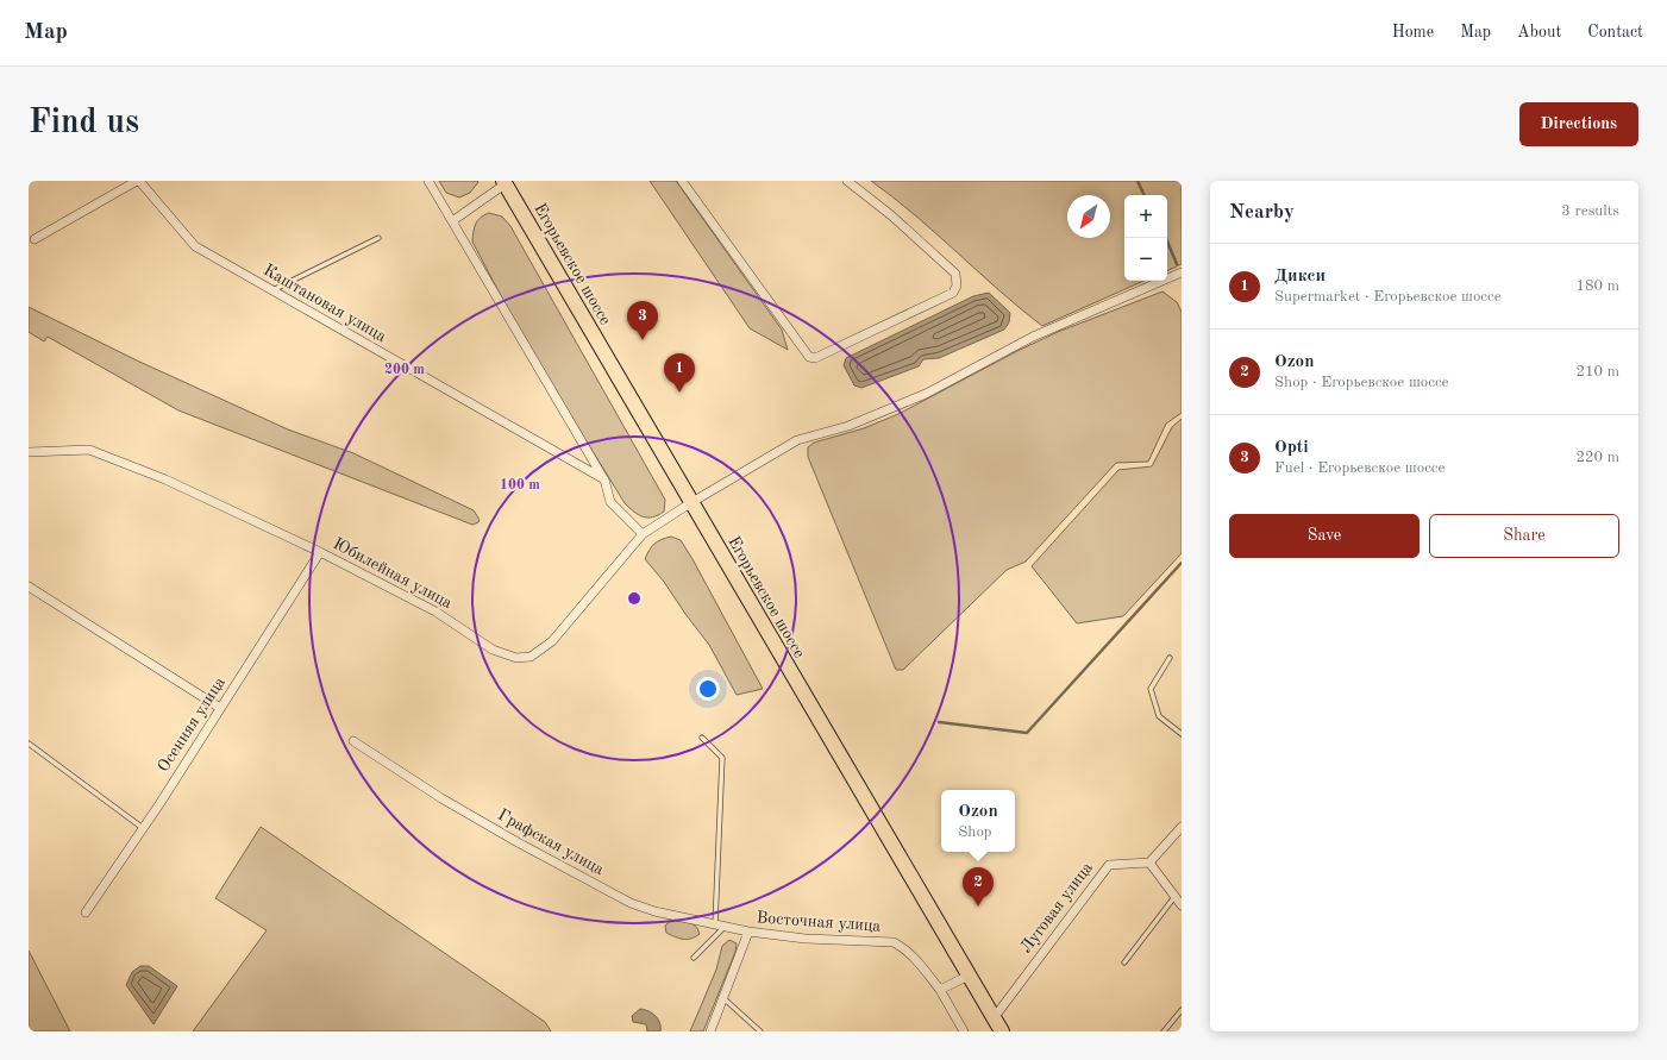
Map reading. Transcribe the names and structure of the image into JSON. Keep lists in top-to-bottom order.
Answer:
{
  "streets": {
    "main road": ["Егорьевское шоссе"],
    "street": [
      "Каштановая улица",
      "Юбилейная улица",
      "Осенняя улица",
      "Графская улица",
      "Луговая улица",
      "Восточная улица"
    ]
  },
  "crossings": [
    ["Егорьевское шоссе", "Юбилейная улица"],
    ["Егорьевское шоссе", "Луговая улица"],
    ["Юбилейная улица", "Осенняя улица"],
    ["Графская улица", "Восточная улица"]
  ],
  "north": "bottom left",
  "page": {
    "header": "Map",
    "nav": [
      "Home",
      "Map",
      "About",
      "Contact"
    ],
    "buttons": [
      "Directions",
      ["Save", "Share"]
    ],
    "title": "Find us",
    "heading": ["Nearby", "3 results"],
    "map_buttons": ["+", "−"],
    "list": [
      {
        "mark": "1",
        "name": "Дикси",
        "note": "Supermarket · Егорьевское шоссе",
        "value": "180 m"
      },
      {
        "mark": "2",
        "name": "Ozon",
        "note": "Shop · Егорьевское шоссе",
        "value": "210 m"
      },
      {
        "mark": "3",
        "name": "Opti",
        "note": "Fuel · Егорьевское шоссе",
        "value": "220 m"
      }
    ],
    "pins": ["3", "1", "2"],
    "popup": ["Ozon", "Shop"]
  },
  "rings": ["200 m", "100 m"]
}
